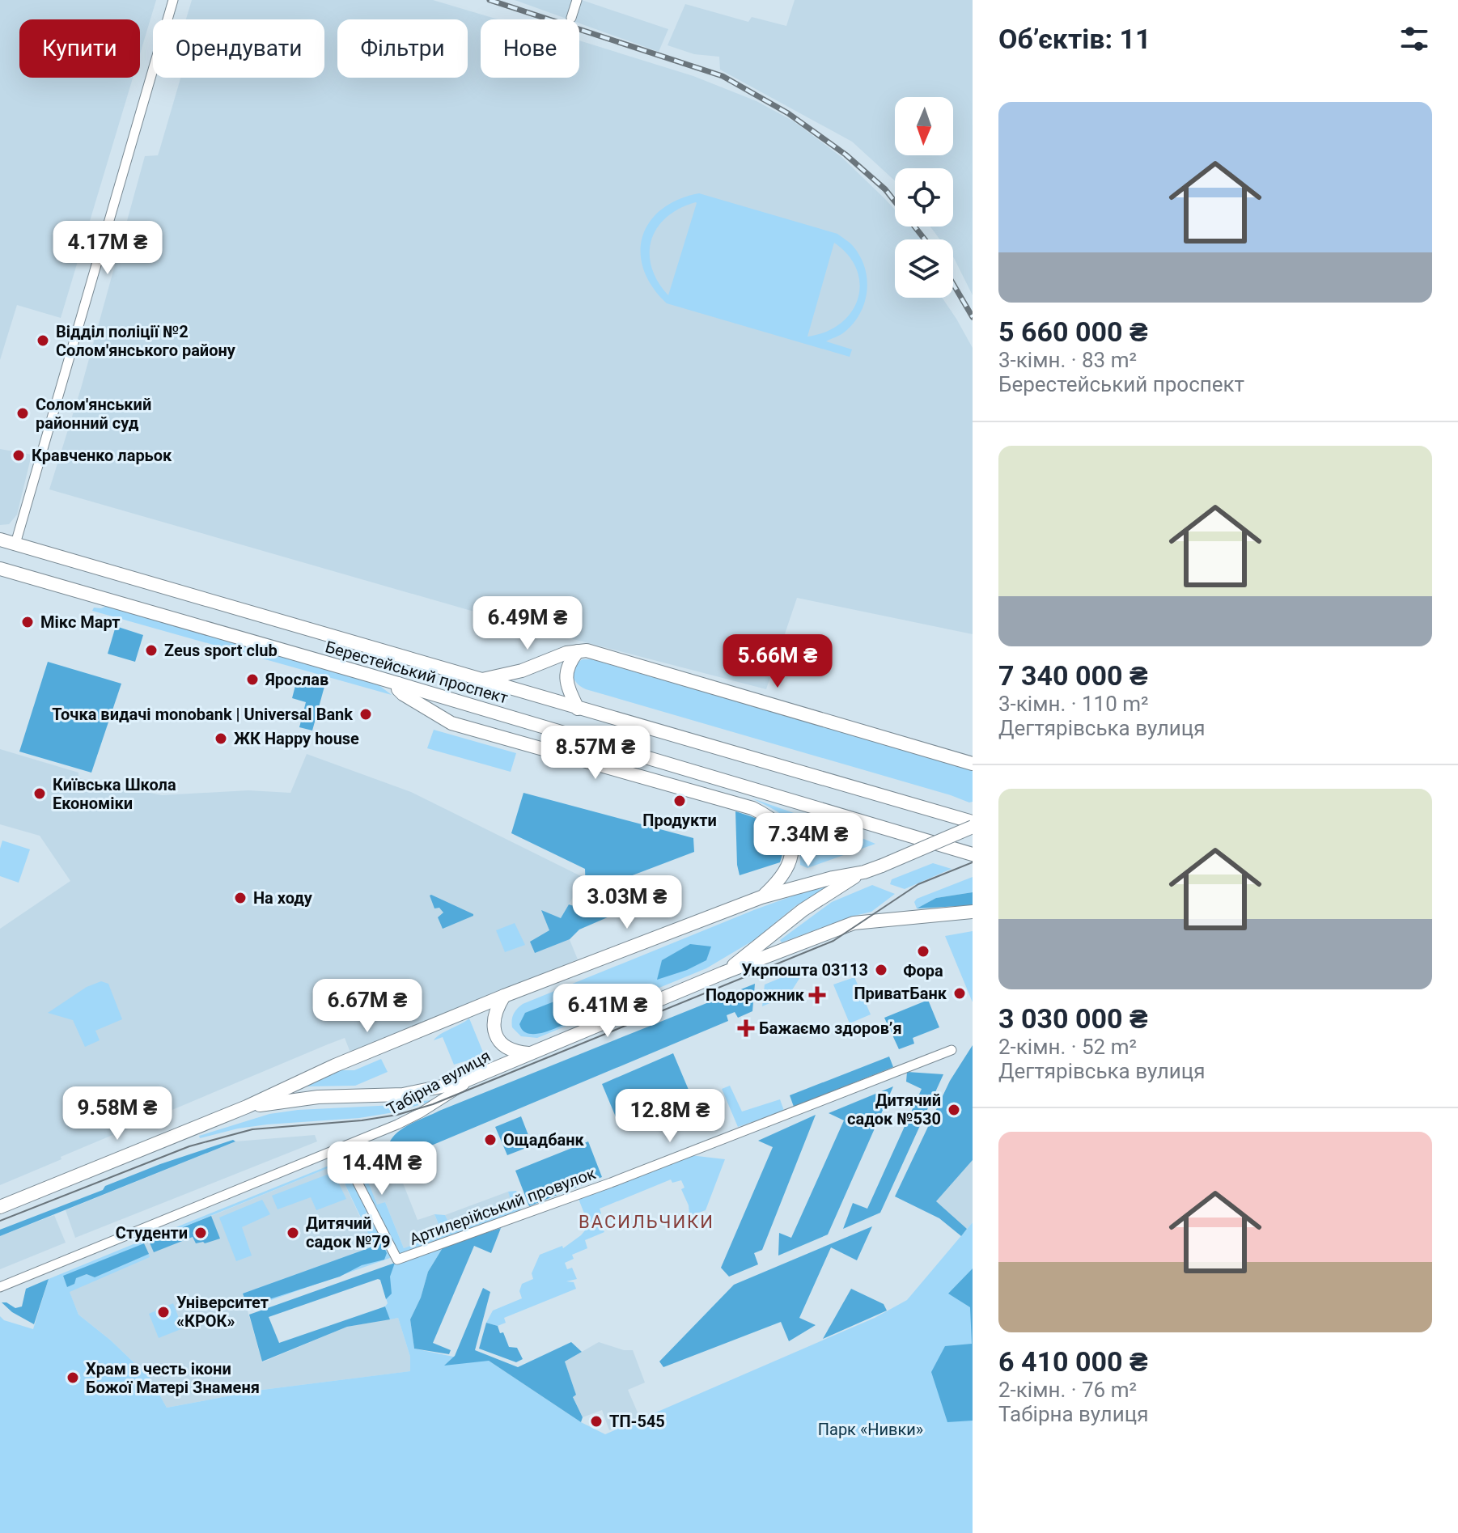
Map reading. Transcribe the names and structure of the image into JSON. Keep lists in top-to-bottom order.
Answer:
{
  "streets": {
    "main road": ["Берестейський проспект", "Табірна вулиця"],
    "street": ["Артилерійський провулок"]
  },
  "crossings": [
    ["Табірна вулиця", "Артилерійський провулок"]
  ],
  "districts": ["ВАСИЛЬЧИКИ"],
  "parks": ["Парк «Нивки»"],
  "places": {
    "other": [
      "Відділ поліції №2 Солом'янського району",
      "Солом'янський районний суд",
      "Кравченко ларьок",
      "Мікс Март",
      "Zeus sport club",
      "Ярослав",
      "Точка видачі monobank | Universal Bank",
      "ЖК Happy house",
      "Київська Школа Економіки",
      "Продукти",
      "На ходу",
      "Фора",
      "Укрпошта 03113",
      "ПриватБанк",
      "Дитячий садок №530",
      "Ощадбанк",
      "Студенти",
      "Дитячий садок №79",
      "Університет «КРОК»",
      "Храм в честь ікони Божої Матері Знаменя",
      "ТП-545"
    ],
    "health": ["Подорожник", "Бажаємо здоровʼя"]
  },
  "north": "bottom",
  "page": {
    "heading": "Об’єктів: 11",
    "chip": [
      "Купити",
      "Орендувати",
      "Фільтри",
      "Нове"
    ],
    "list": [
      {
        "name": "5 660 000 ₴",
        "note": "3-кімн. · 83 m² · Берестейський проспект"
      },
      {
        "name": "7 340 000 ₴",
        "note": "3-кімн. · 110 m² · Дегтярівська вулиця"
      },
      {
        "name": "3 030 000 ₴",
        "note": "2-кімн. · 52 m² · Дегтярівська вулиця"
      },
      {
        "name": "6 410 000 ₴",
        "note": "2-кімн. · 76 m² · Табірна вулиця"
      }
    ],
    "price": [
      "4.17M ₴",
      "6.49M ₴",
      "5.66M ₴",
      "8.57M ₴",
      "7.34M ₴",
      "3.03M ₴",
      "6.67M ₴",
      "6.41M ₴",
      "9.58M ₴",
      "12.8M ₴",
      "14.4M ₴"
    ]
  }
}
